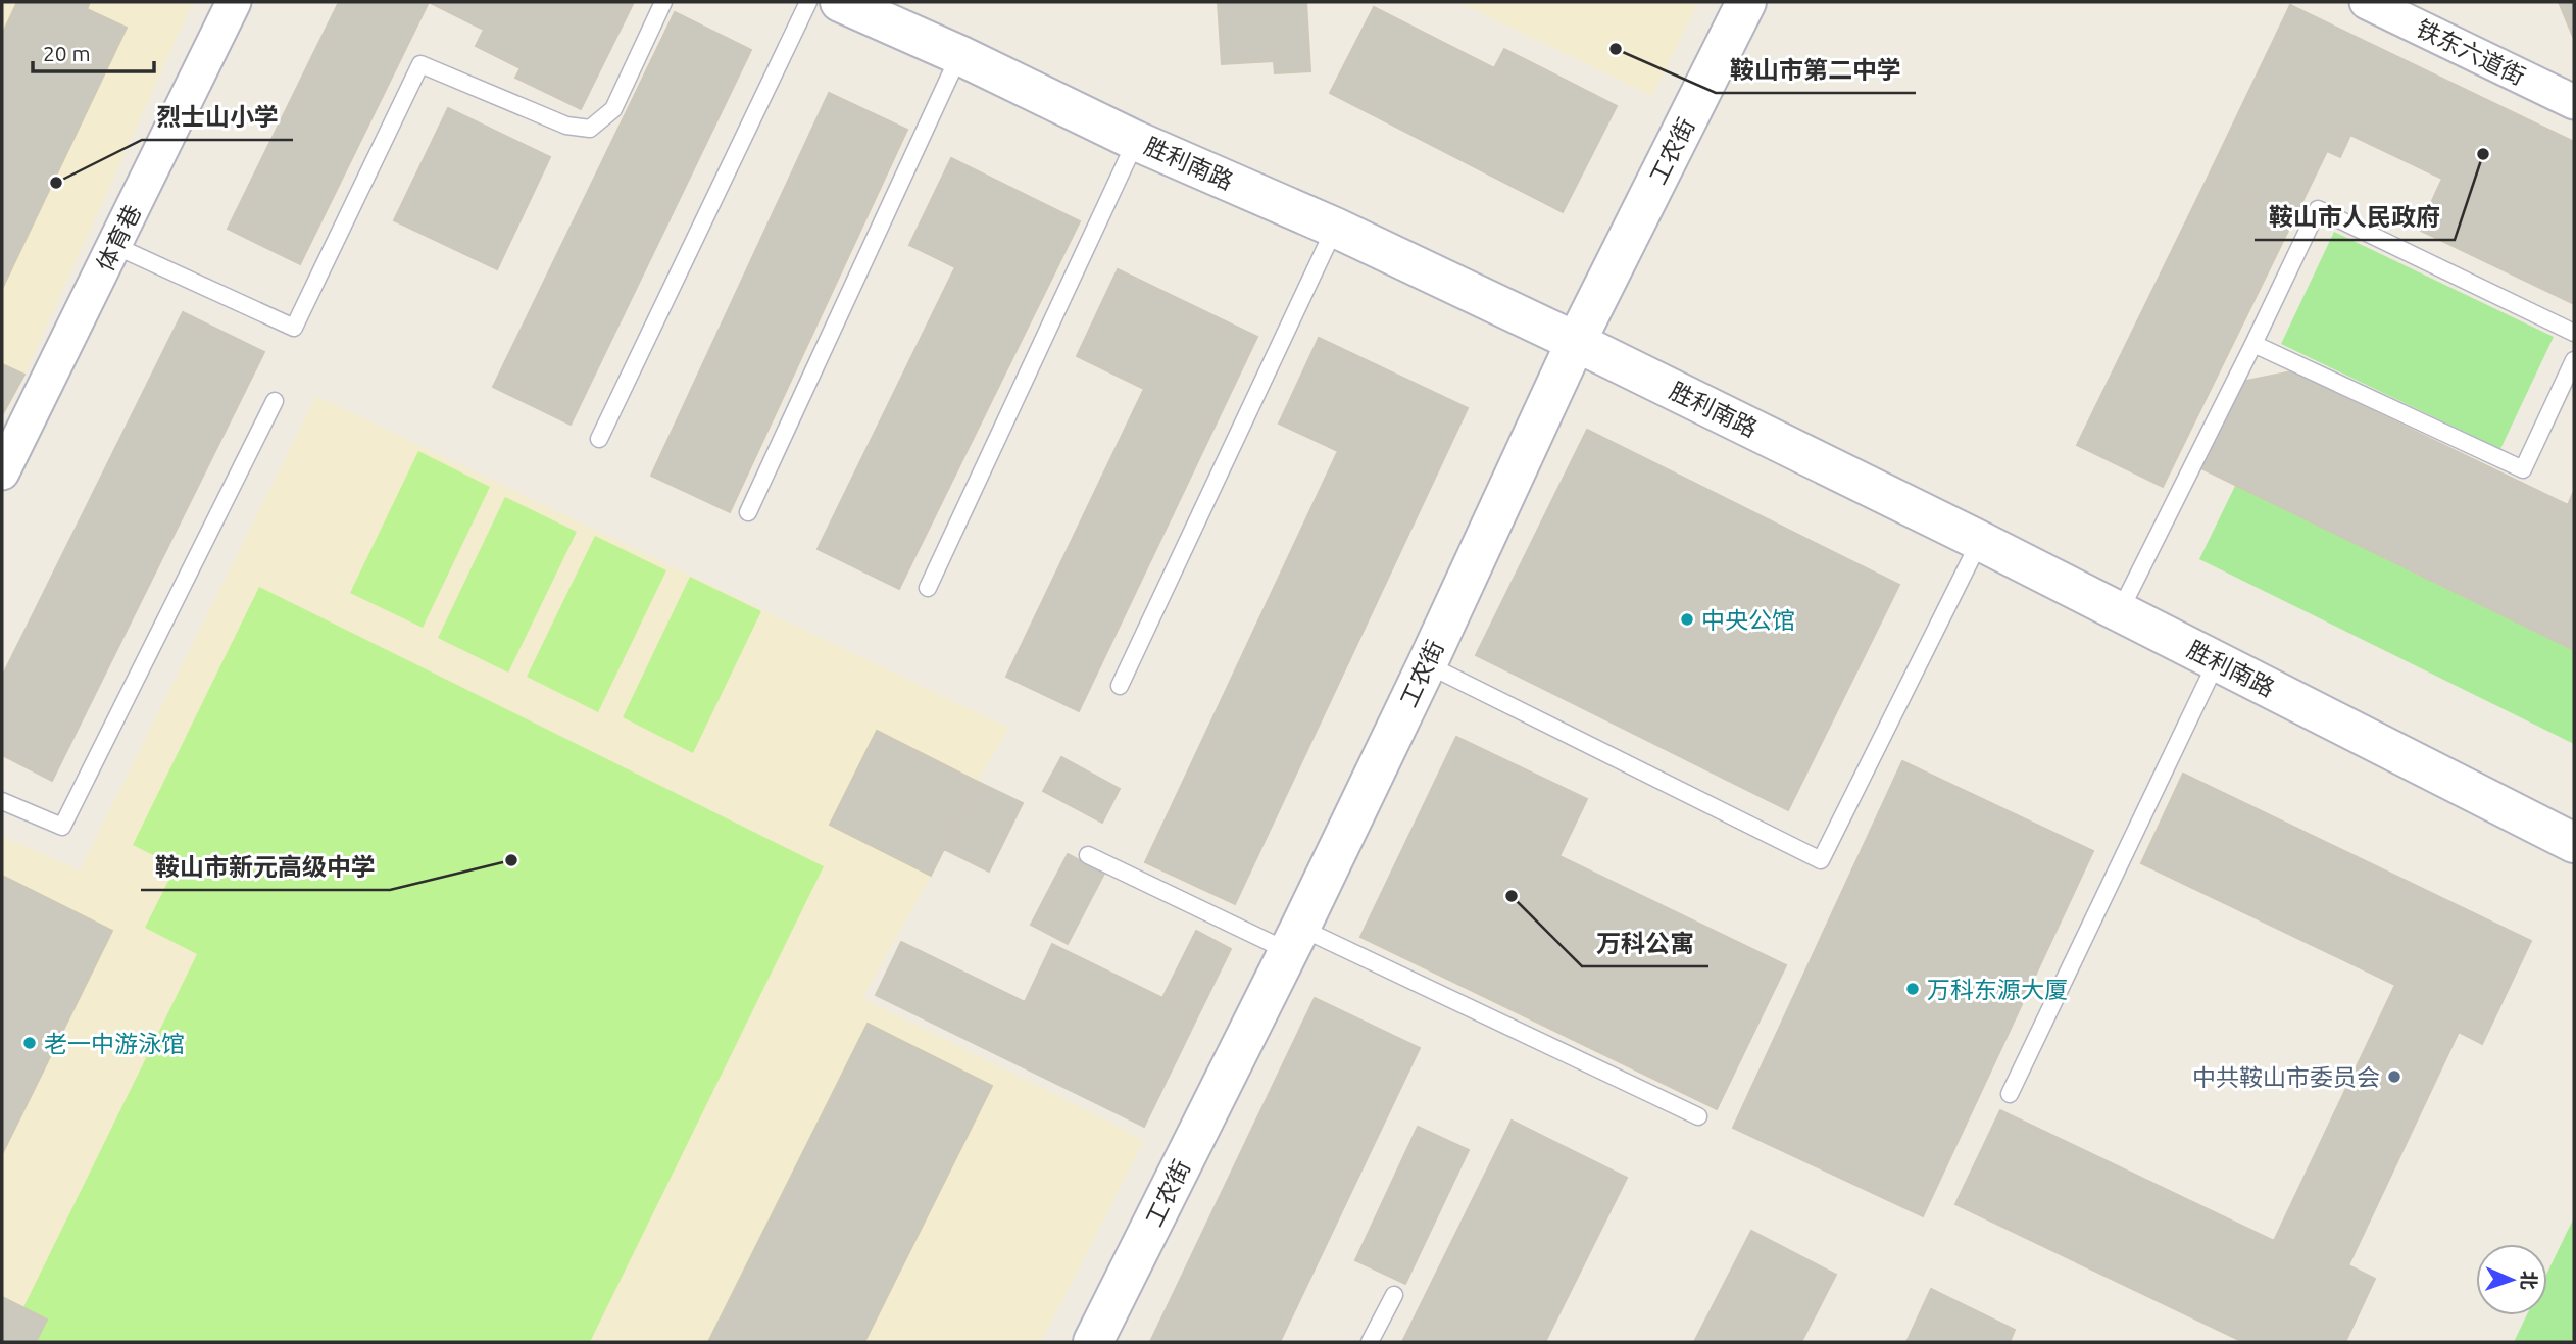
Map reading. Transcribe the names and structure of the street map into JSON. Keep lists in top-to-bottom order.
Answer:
{
  "streets": {
    "main road": ["工农街", "胜利南路"],
    "street": ["铁东六道街", "体育巷"]
  },
  "crossings": [
    ["工农街", "胜利南路"]
  ],
  "places": [
    "鞍山市第二中学",
    "鞍山市人民政府",
    "烈士山小学",
    "中央公馆",
    "鞍山市新元高级中学",
    "万科公寓",
    "万科东源大厦",
    "老一中游泳馆",
    "中共鞍山市委员会"
  ],
  "scale_bar": "20 m",
  "north": "right"
}
